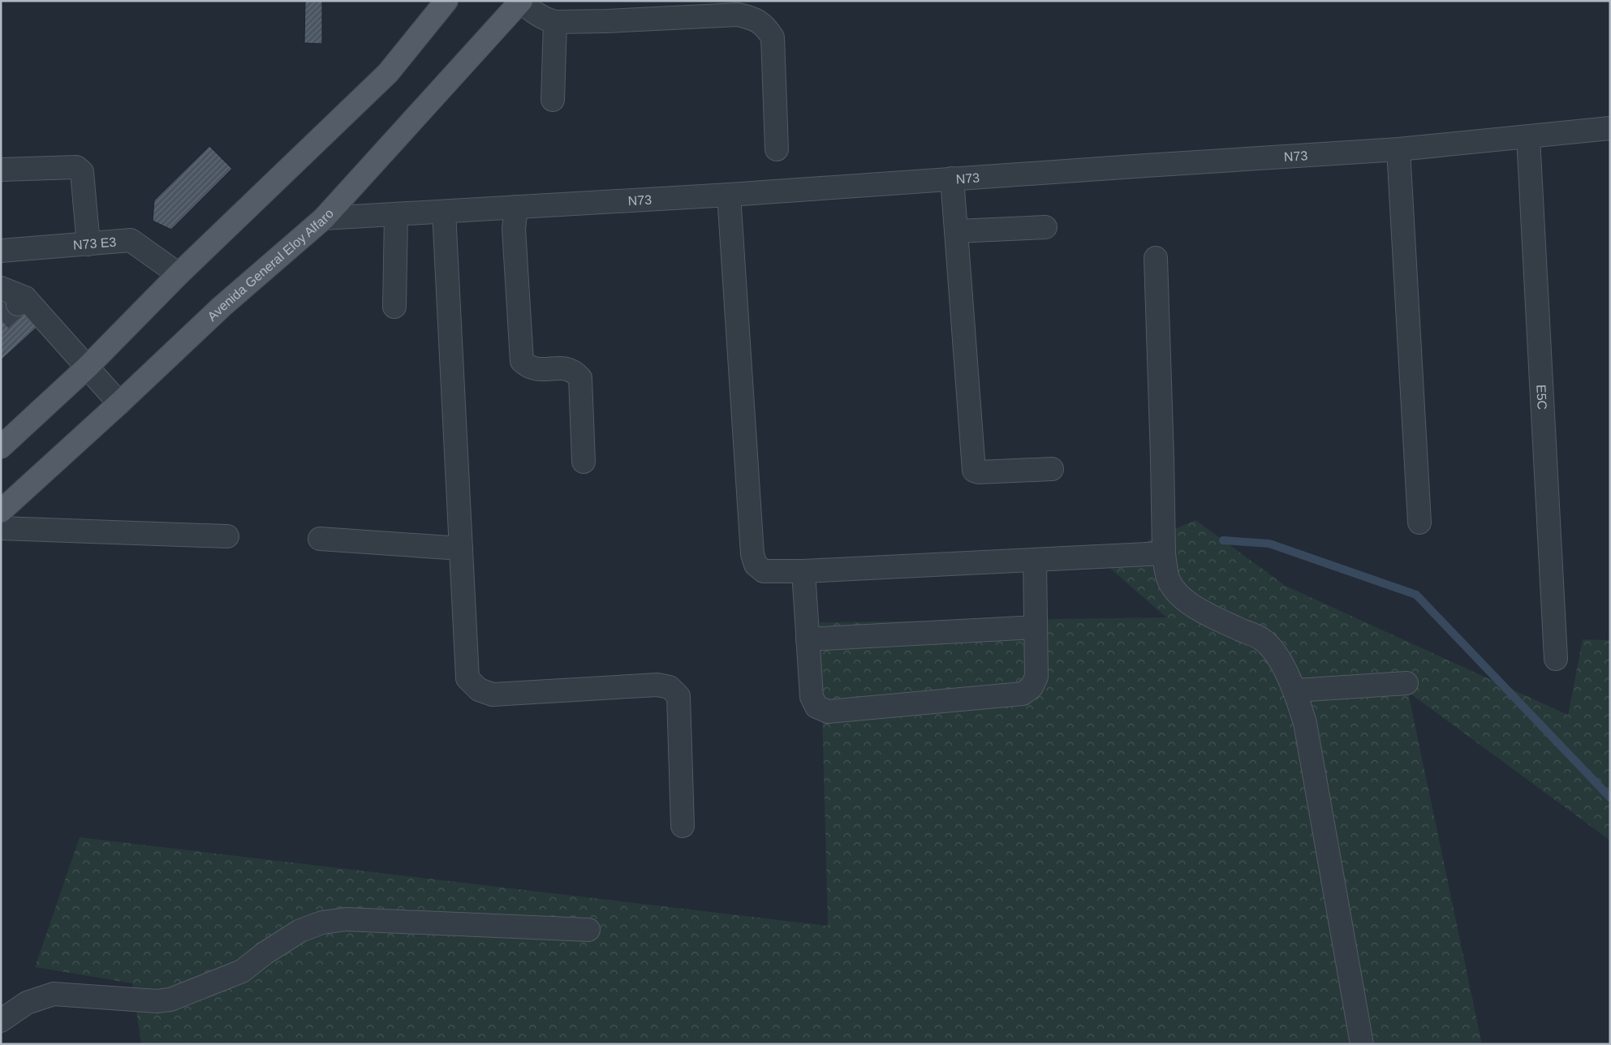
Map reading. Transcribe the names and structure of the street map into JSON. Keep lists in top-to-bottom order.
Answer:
{
  "streets": {
    "main road": ["Avenida General Eloy Alfaro"],
    "street": ["N73", "N73 E3", "E5C"]
  },
  "crossings": [
    ["N73", "Avenida General Eloy Alfaro"],
    ["N73", "E5C"]
  ]
}
